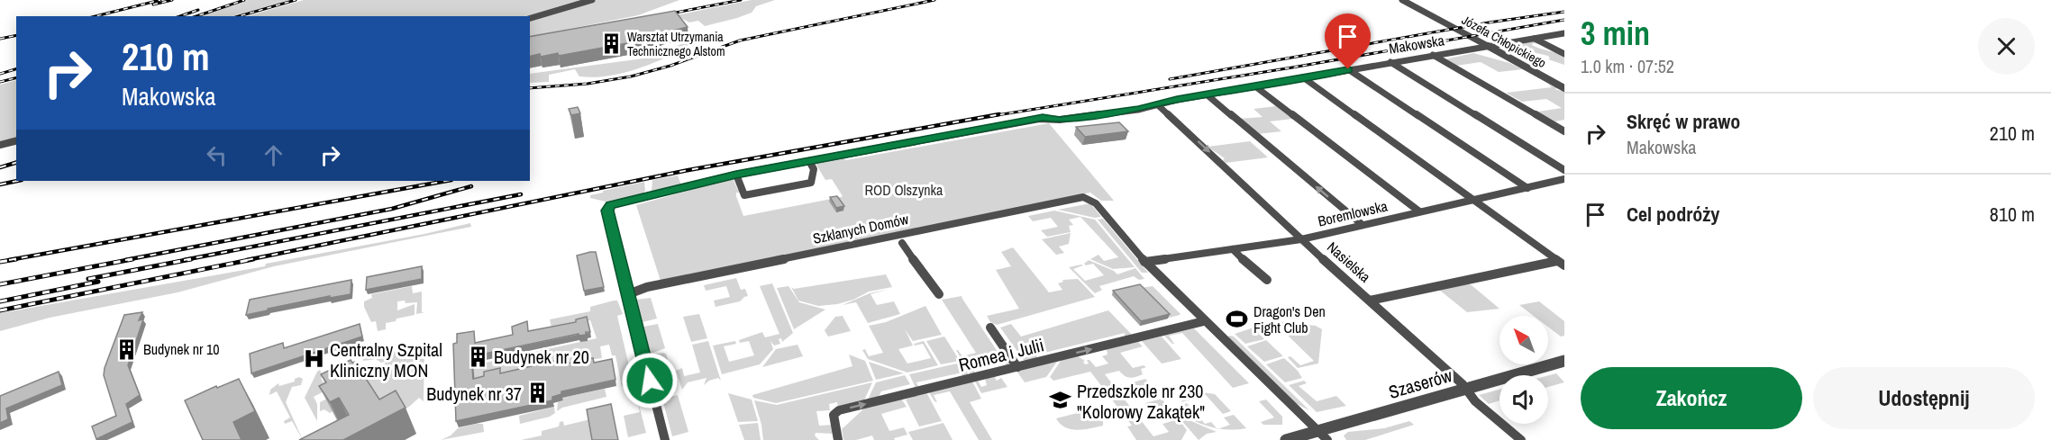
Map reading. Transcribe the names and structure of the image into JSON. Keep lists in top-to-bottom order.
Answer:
{
  "streets": {
    "street": [
      "Józefa Chłopickiego",
      "Makowska",
      "Boremlowska",
      "Szklanych Domów",
      "Nasielska",
      "Romea i Julii",
      "Szaserów"
    ]
  },
  "crossings": [
    ["Józefa Chłopickiego", "Makowska"],
    ["Makowska", "Szklanych Domów"],
    ["Makowska", "Nasielska"],
    ["Boremlowska", "Szklanych Domów"],
    ["Boremlowska", "Nasielska"],
    ["Nasielska", "Szaserów"]
  ],
  "one_way": ["Romea i Julii"],
  "parks": ["ROD Olszynka"],
  "places": {
    "building": [
      "Warsztat Utrzymania Technicznego Alstom",
      "Budynek nr 10",
      "Budynek nr 20",
      "Budynek nr 37"
    ],
    "sports": ["Dragon's Den Fight Club"],
    "hospital": ["Centralny Szpital Kliniczny MON"],
    "school or university": ["Przedszkole nr 230 \"Kolorowy Zakątek\""]
  },
  "north": "top left",
  "page": {
    "heading": ["3 min", "1.0 km · 07:52"],
    "turn": ["210 m", "Makowska"],
    "list": [
      {
        "name": "Skręć w prawo",
        "note": "Makowska",
        "value": "210 m"
      },
      {
        "name": "Cel podróży",
        "value": "810 m"
      }
    ],
    "buttons": ["Zakończ", "Udostępnij"]
  }
}
